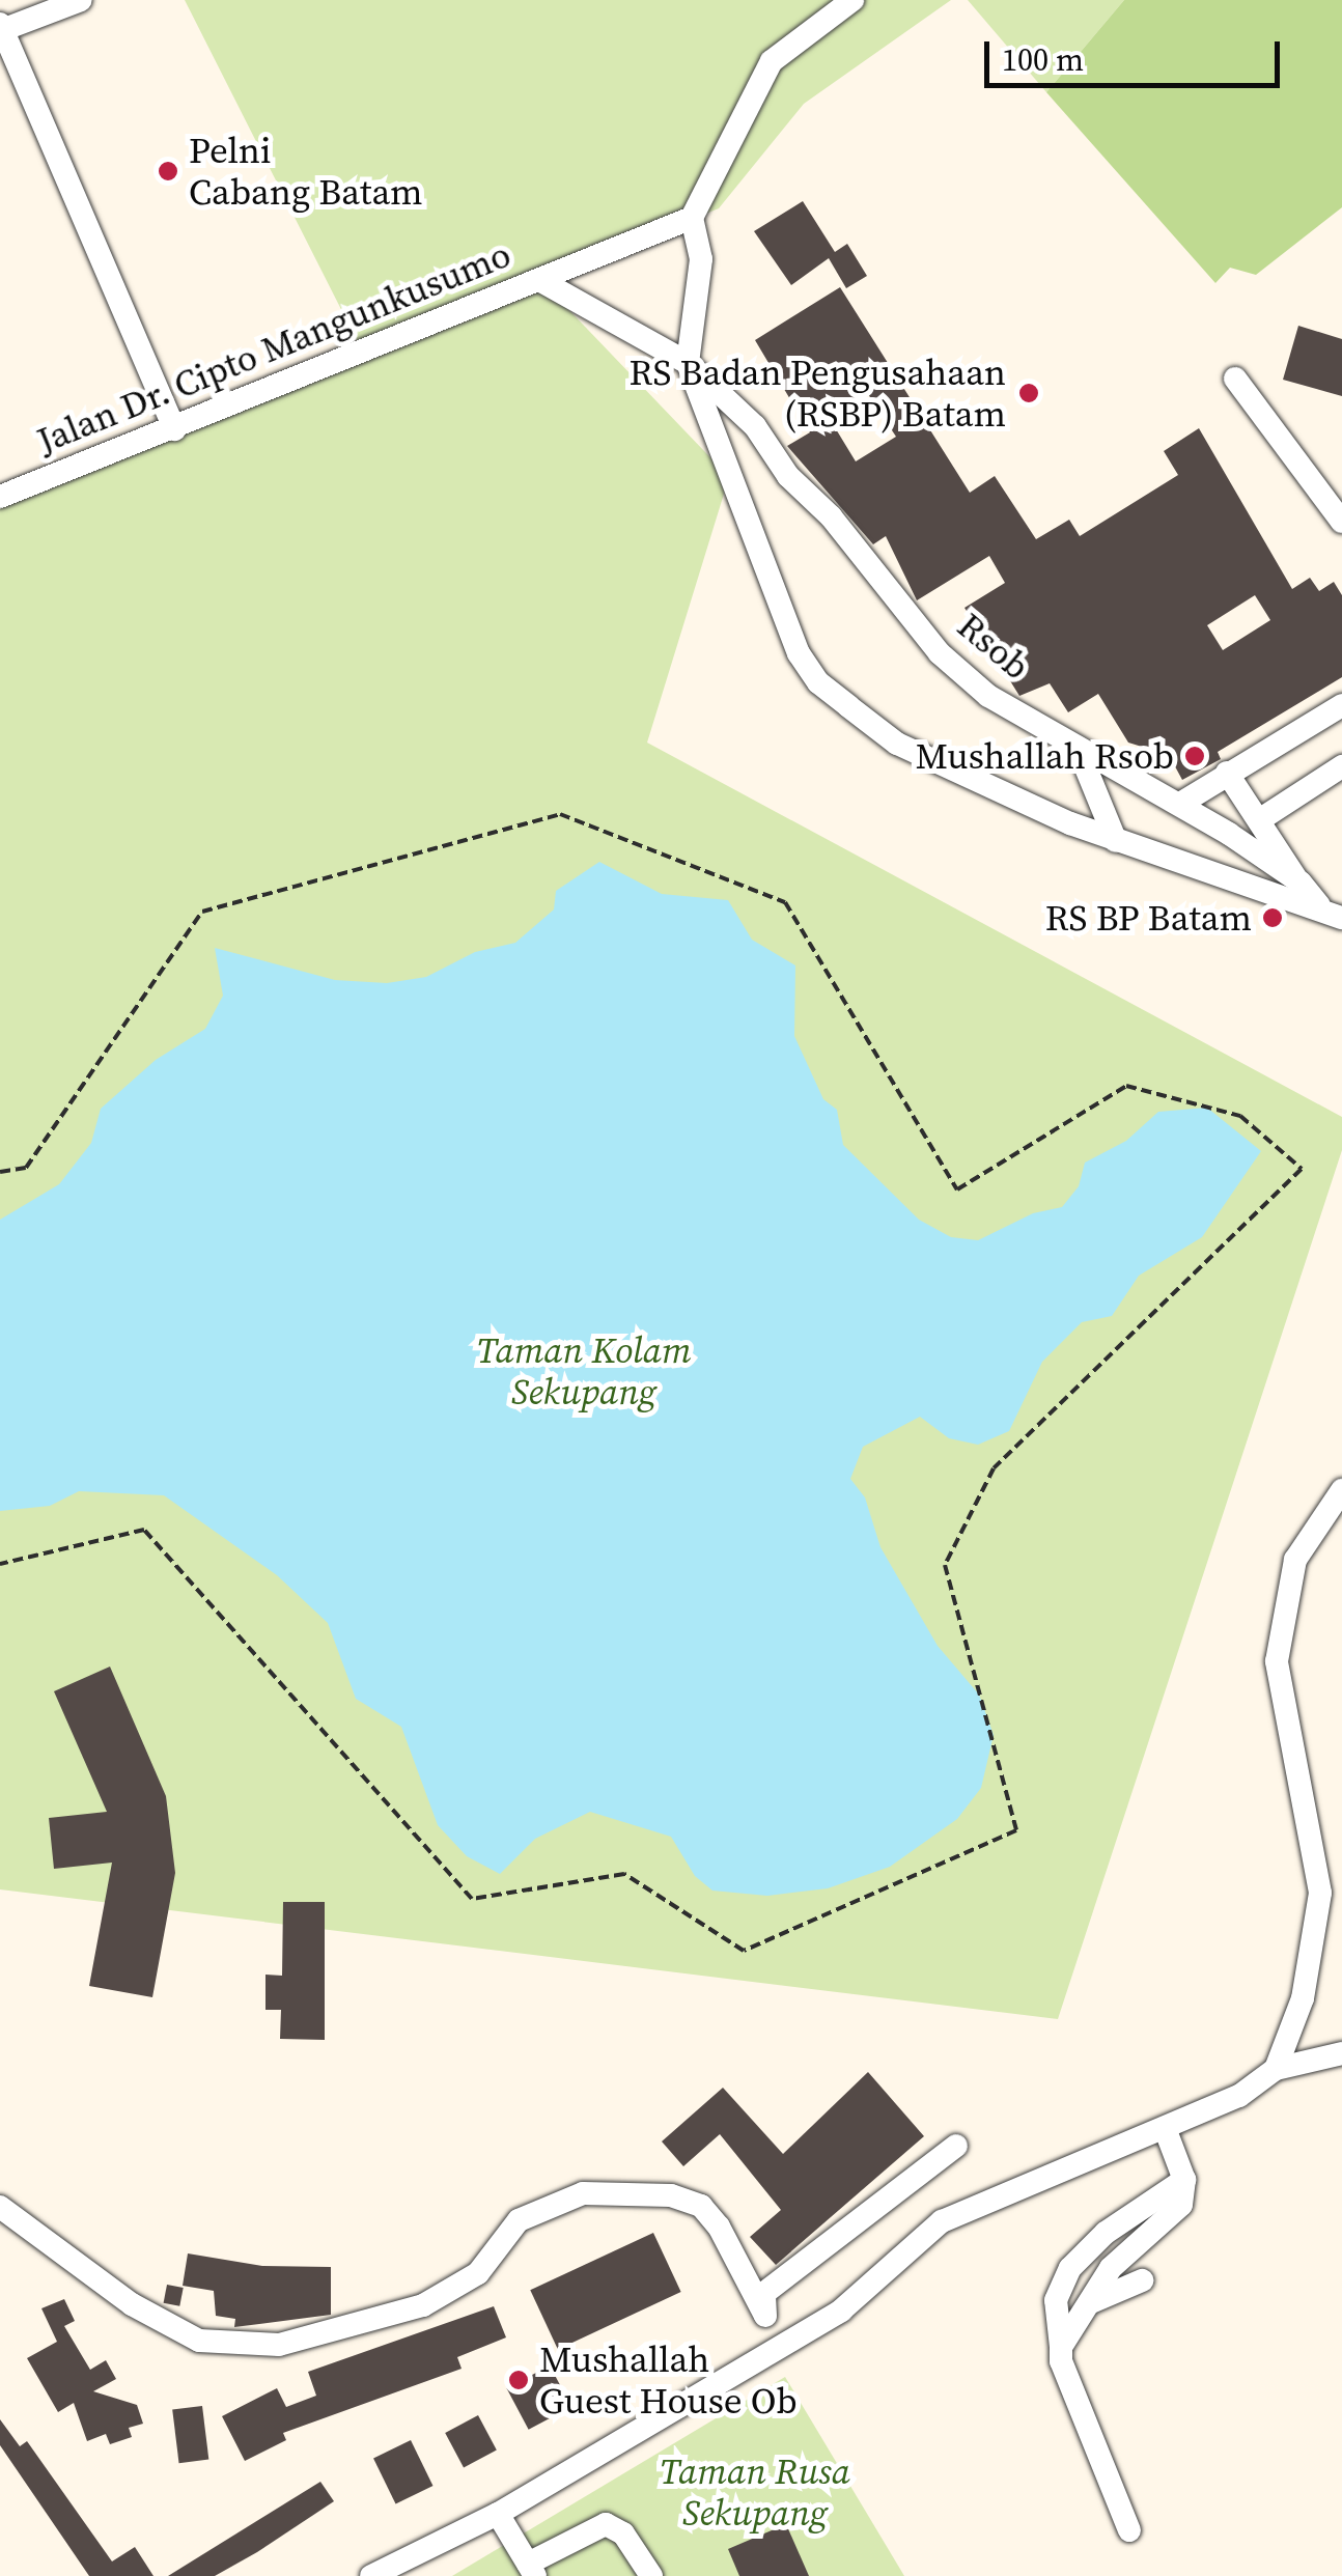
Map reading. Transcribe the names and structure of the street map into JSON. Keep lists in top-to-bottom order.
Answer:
{
  "streets": {
    "street": ["Jalan Dr. Cipto Mangunkusumo", "Rsob"]
  },
  "crossings": [
    ["Jalan Dr. Cipto Mangunkusumo", "Rsob"]
  ],
  "parks": ["Taman Kolam Sekupang", "Taman Rusa Sekupang"],
  "places": [
    "Pelni Cabang Batam",
    "RS Badan Pengusahaan (RSBP) Batam",
    "Mushallah Rsob",
    "RS BP Batam",
    "Mushallah Guest House Ob"
  ],
  "scale_bar": "100 m"
}
